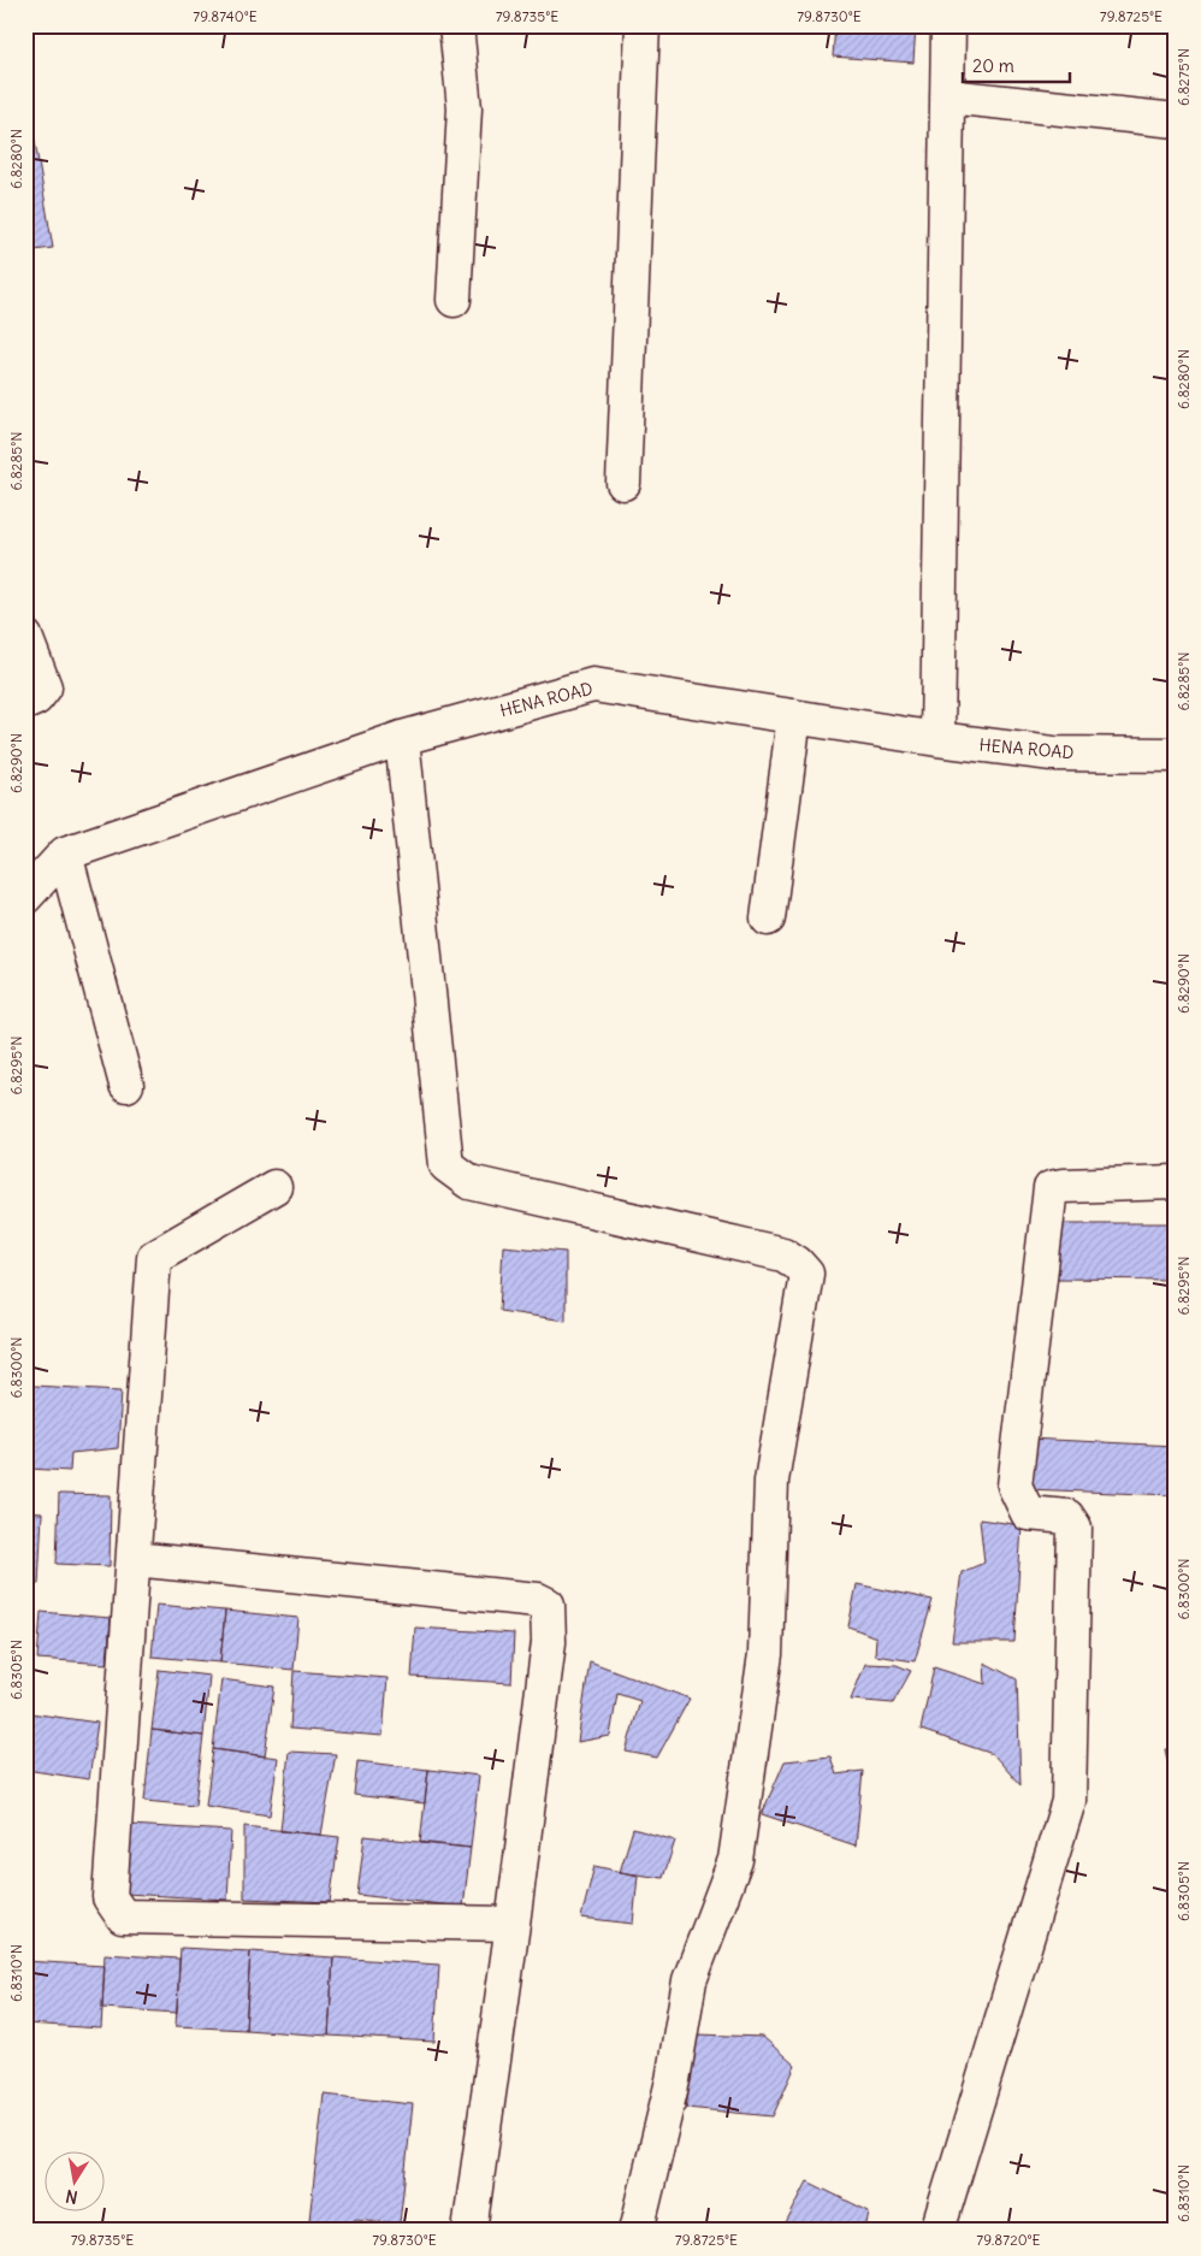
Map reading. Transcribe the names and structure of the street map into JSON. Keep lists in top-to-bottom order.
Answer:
{
  "streets": {
    "street": ["HENA ROAD"]
  },
  "scale_bar": "20 m",
  "north": "bottom",
  "coordinates": [
    "79.8740°E",
    "79.8735°E",
    "79.8730°E",
    "79.8725°E",
    "6.8275°N",
    "6.8280°N",
    "6.8285°N",
    "6.8290°N",
    "6.8295°N",
    "6.8300°N",
    "6.8305°N",
    "6.8310°N",
    "79.8720°E"
  ]
}
